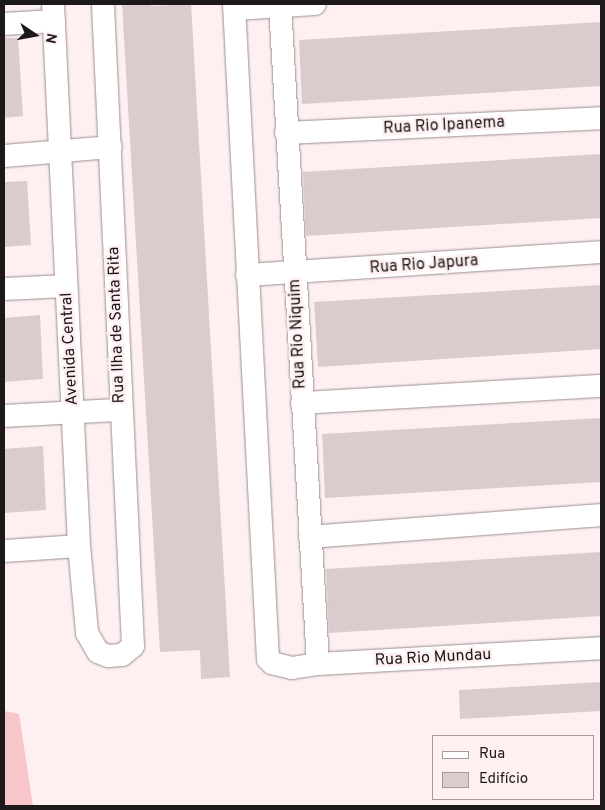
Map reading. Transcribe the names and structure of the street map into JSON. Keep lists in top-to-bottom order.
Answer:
{
  "streets": {
    "street": [
      "Rua Rio Ipanema",
      "Rua Rio Japura",
      "Rua llha de Santa Rita",
      "Rua Rio Niquim",
      "Avenida Central",
      "Rua Rio Mundau"
    ]
  },
  "crossings": [
    ["Rua Rio Ipanema", "Rua Rio Niquim"],
    ["Rua Rio Japura", "Rua Rio Niquim"],
    ["Rua Rio Japura", "Rua Rio Mundau"],
    ["Rua llha de Santa Rita", "Avenida Central"],
    ["Rua Rio Niquim", "Rua Rio Mundau"]
  ],
  "legend": ["Rua", "Edifício"],
  "north": "right"
}
